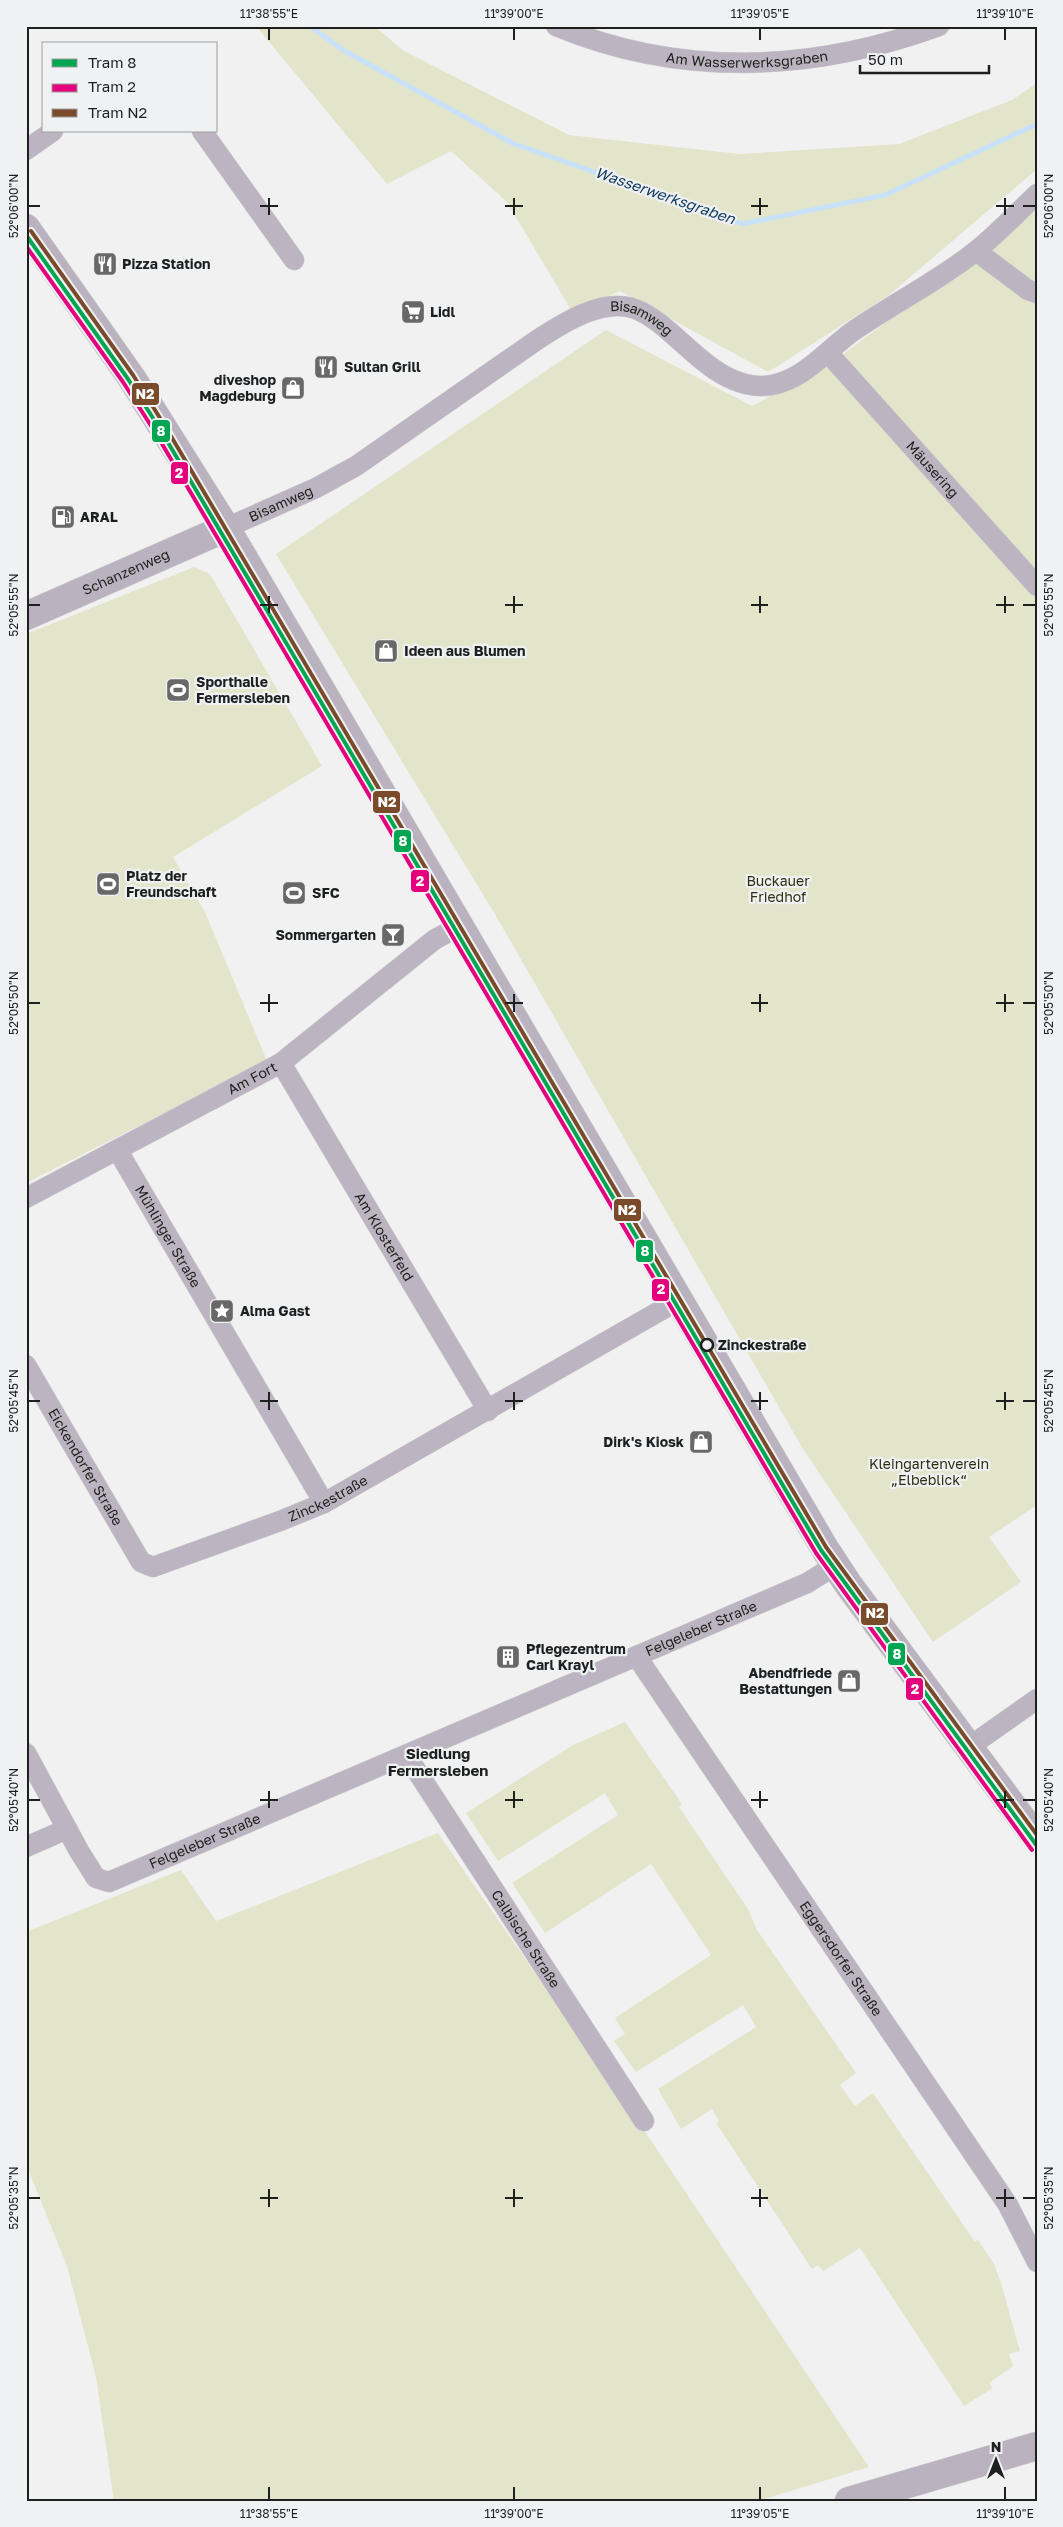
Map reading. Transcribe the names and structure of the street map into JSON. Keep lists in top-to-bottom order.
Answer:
{
  "streets": {
    "main road": ["Schanzenweg"],
    "street": [
      "Am Wasserwerksgraben",
      "Bisamweg",
      "Mäusering",
      "Am Fort",
      "Mühlinger Straße",
      "Am Klosterfeld",
      "Eickendorfer Straße",
      "Zinckestraße",
      "Felgeleber Straße",
      "Calbische Straße",
      "Eggersdorfer Straße"
    ]
  },
  "crossings": [
    ["Bisamweg", "Mäusering"],
    ["Bisamweg", "Schanzenweg"],
    ["Am Fort", "Mühlinger Straße"],
    ["Am Fort", "Am Klosterfeld"],
    ["Mühlinger Straße", "Zinckestraße"],
    ["Am Klosterfeld", "Zinckestraße"],
    ["Eickendorfer Straße", "Zinckestraße"],
    ["Felgeleber Straße", "Calbische Straße"],
    ["Felgeleber Straße", "Eggersdorfer Straße"]
  ],
  "districts": ["Siedlung Fermersleben"],
  "water": ["Wasserwerksgraben"],
  "parks": ["Buckauer Friedhof", "Kleingartenverein „Elbeblick“"],
  "places": {
    "restaurant": ["Pizza Station", "Sultan Grill"],
    "supermarket": ["Lidl"],
    "shop": [
      "diveshop Magdeburg",
      "Ideen aus Blumen",
      "Dirk's Kiosk",
      "Abendfriede Bestattungen"
    ],
    "fuel station": ["ARAL"],
    "sports": ["Sporthalle Fermersleben", "Platz der Freundschaft", "SFC"],
    "bar": ["Sommergarten"],
    "place": ["Alma Gast"],
    "other": ["Zinckestraße"],
    "building": ["Pflegezentrum Carl Krayl"]
  },
  "lines": ["tram line N2", "tram line 8", "tram line 2"],
  "legend": ["Tram 8", "Tram 2", "Tram N2"],
  "scale_bar": "50 m",
  "north": "top",
  "coordinates": [
    "11°38'55\"E",
    "11°39'00\"E",
    "11°39'05\"E",
    "11°39'10\"E",
    "52°06'00\"N",
    "52°05'55\"N",
    "52°05'50\"N",
    "52°05'45\"N",
    "52°05'40\"N",
    "52°05'35\"N"
  ]
}
